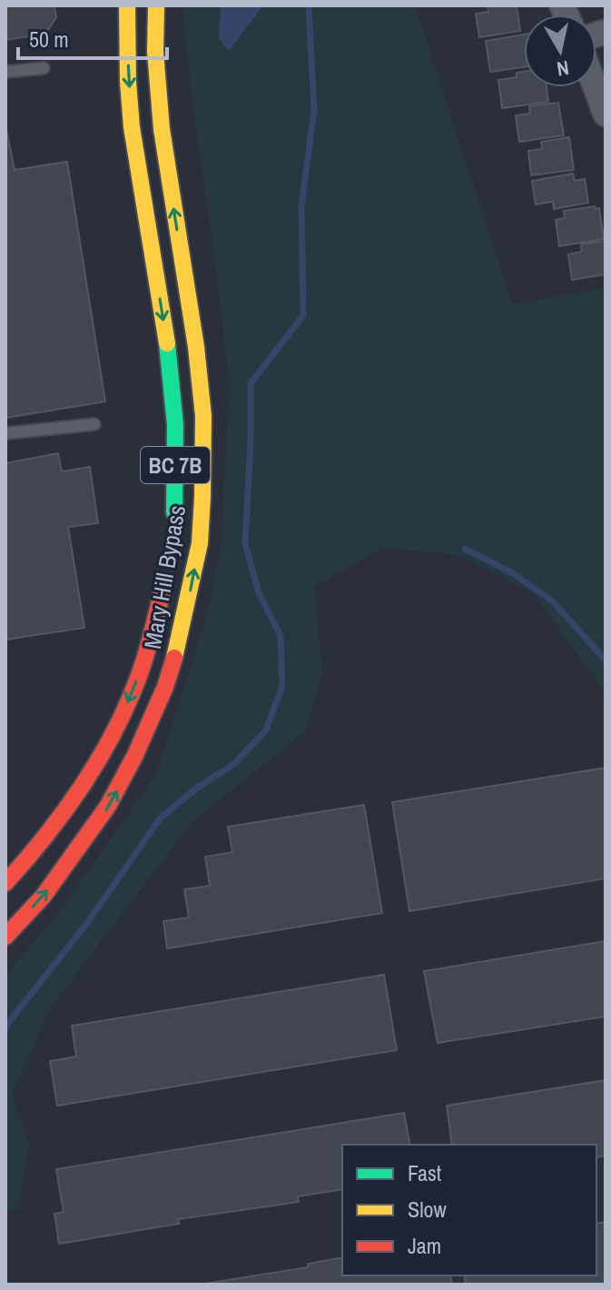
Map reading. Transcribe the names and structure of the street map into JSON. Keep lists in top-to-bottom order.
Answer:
{
  "streets": {
    "highway": ["BC 7B", "Mary Hill Bypass"]
  },
  "legend": ["Fast", "Slow", "Jam"],
  "scale_bar": "50 m",
  "north": "bottom"
}
